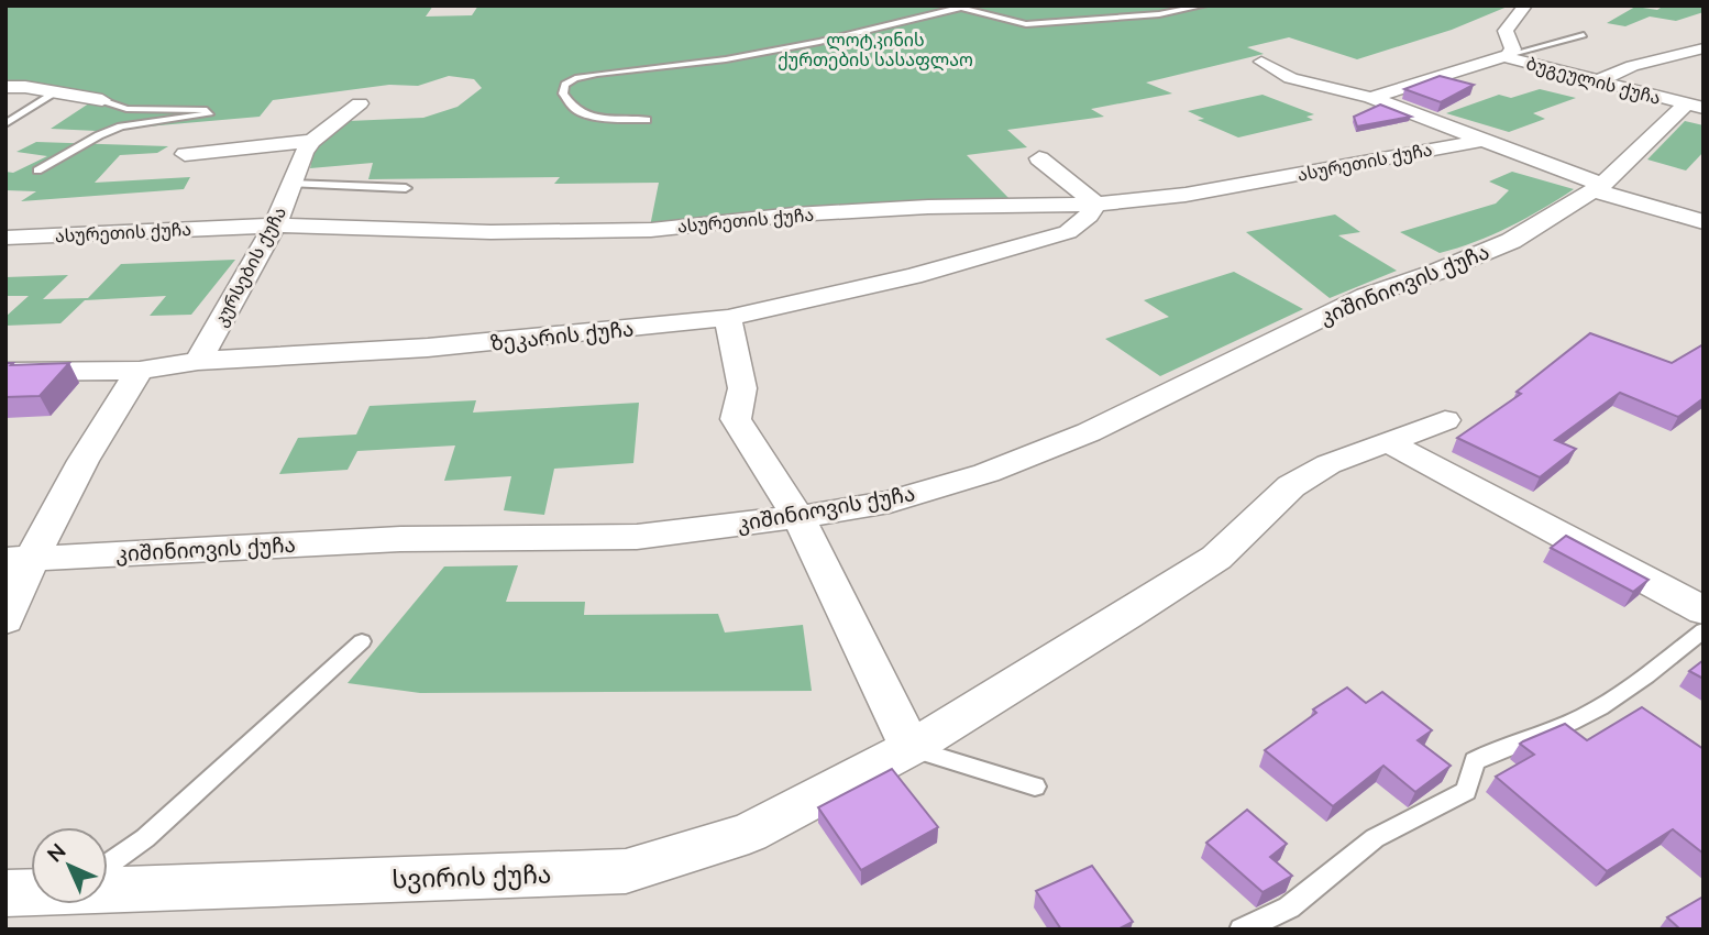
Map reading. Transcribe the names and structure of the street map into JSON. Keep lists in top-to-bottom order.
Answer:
{
  "streets": {
    "street": [
      "ბუგეულის ქუჩა",
      "ასურეთის ქუჩა",
      "კურსების ქუჩა",
      "კიშინიოვის ქუჩა",
      "ზეკარის ქუჩა",
      "სვირის ქუჩა"
    ]
  },
  "crossings": [
    ["ბუგეულის ქუჩა", "კიშინიოვის ქუჩა"],
    ["ასურეთის ქუჩა", "კურსების ქუჩა"],
    ["ასურეთის ქუჩა", "ზეკარის ქუჩა"],
    ["კურსების ქუჩა", "ზეკარის ქუჩა"]
  ],
  "parks": ["ლოტკინის ქურთების სასაფლაო"],
  "north": "top left"
}
